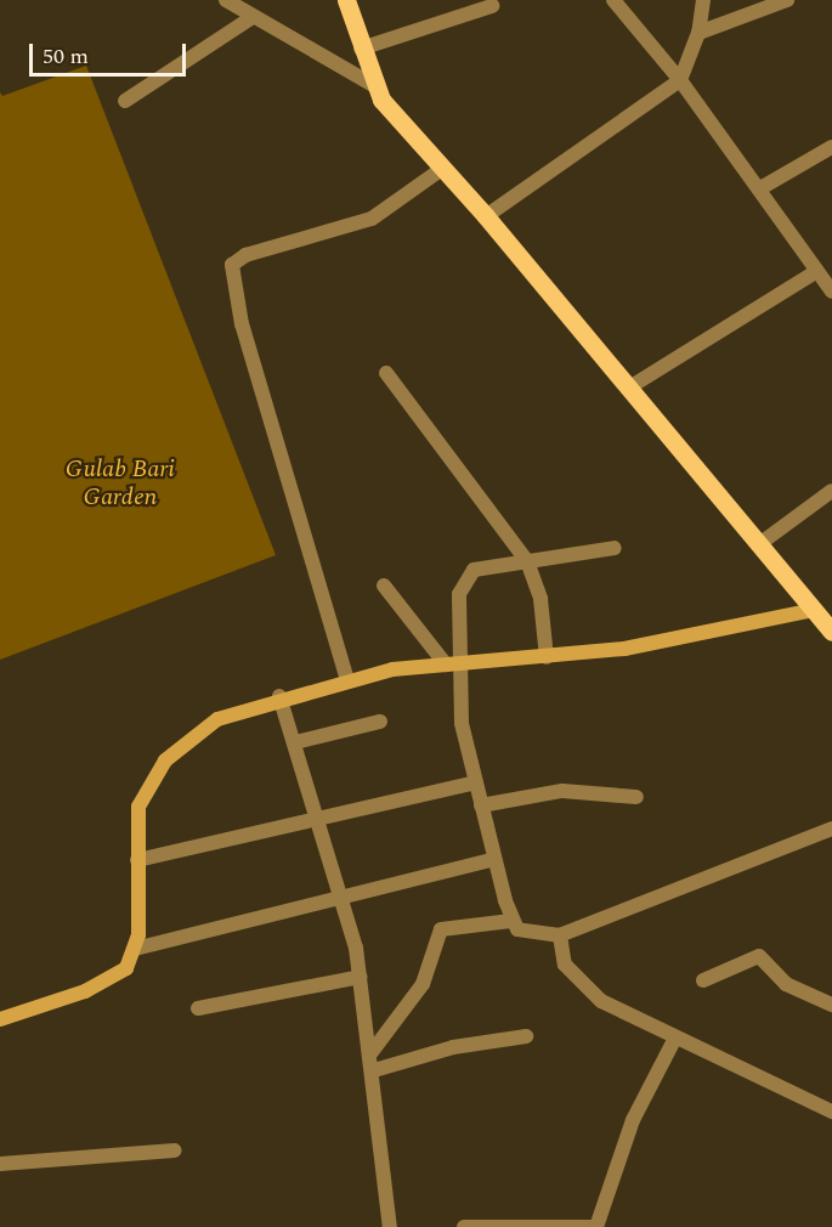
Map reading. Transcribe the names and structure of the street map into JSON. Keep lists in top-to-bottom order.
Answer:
{
  "parks": ["Gulab Bari Garden"],
  "scale_bar": "50 m"
}
